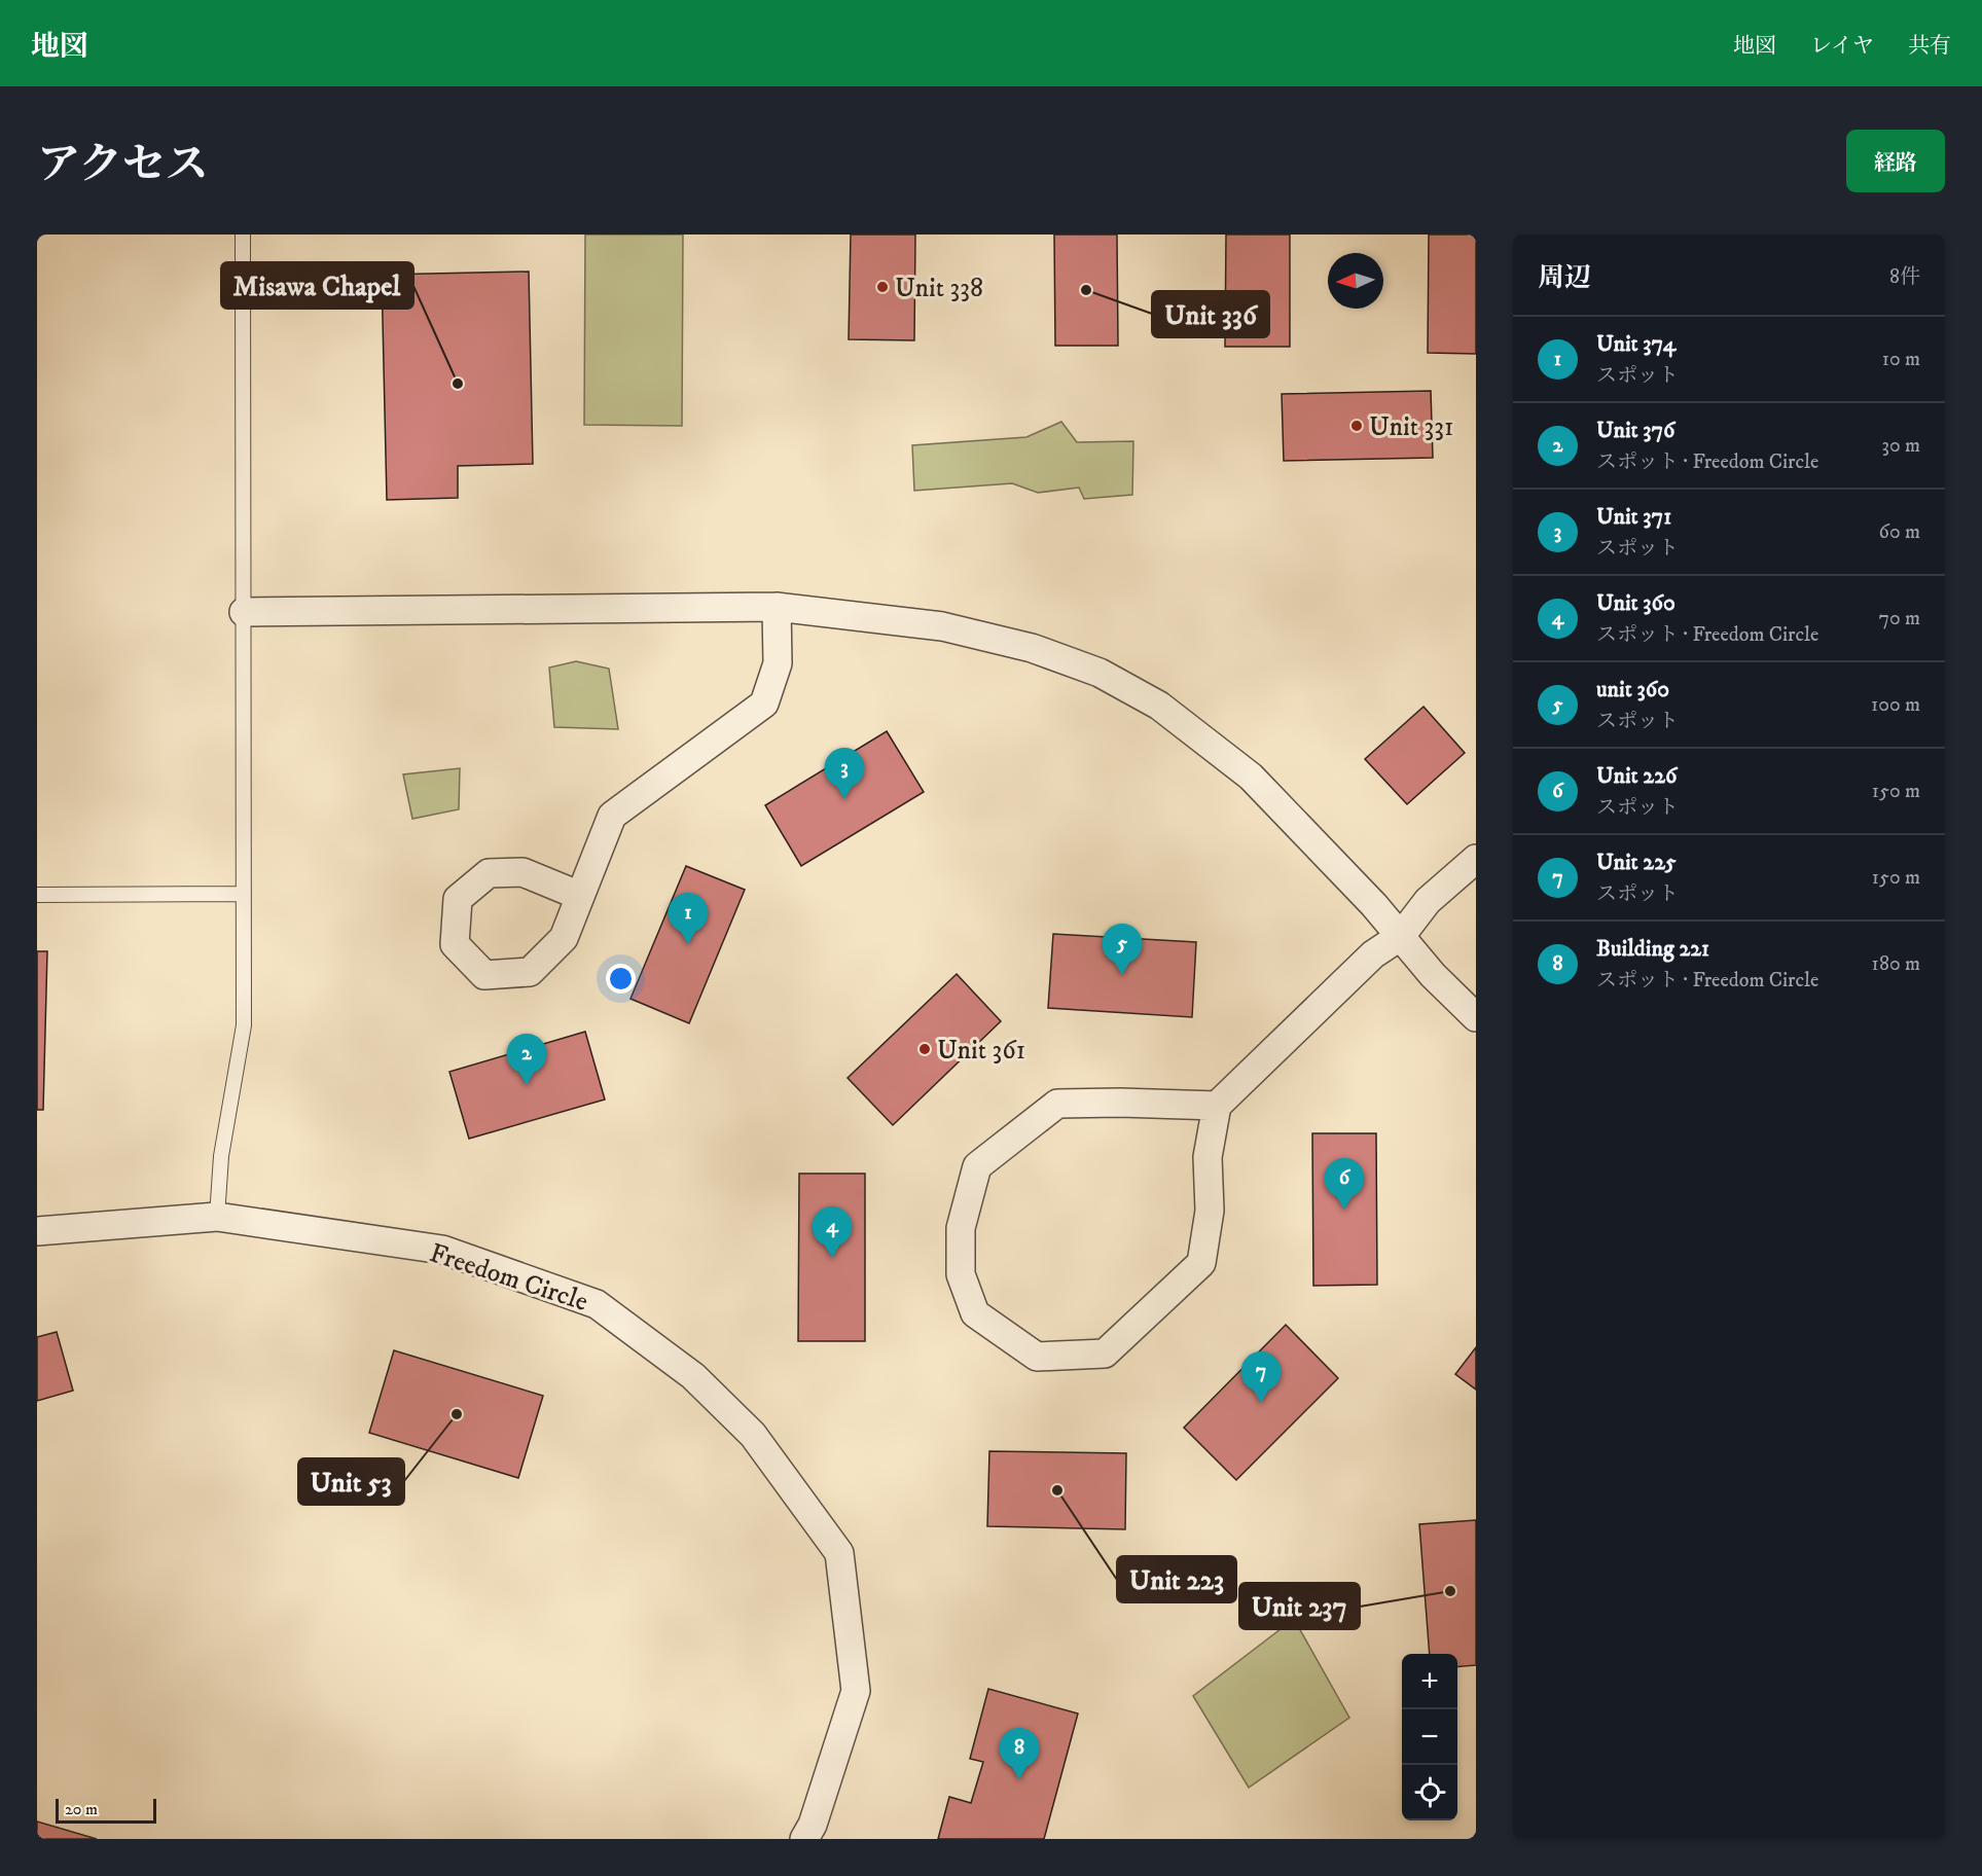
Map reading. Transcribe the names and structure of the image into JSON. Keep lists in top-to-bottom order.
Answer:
{
  "streets": {
    "street": ["Freedom Circle"]
  },
  "places": [
    "Unit 338",
    "Unit 336",
    "Misawa Chapel",
    "Unit 331",
    "Unit 361",
    "Unit 53",
    "Unit 223",
    "Unit 237"
  ],
  "scale_bar": "20 m",
  "north": "left",
  "page": {
    "header": "地図",
    "nav": ["地図", "レイヤ", "共有"],
    "title": "アクセス",
    "buttons": "経路",
    "heading": ["周辺", "8件"],
    "list": [
      {
        "mark": "1",
        "name": "Unit 374",
        "note": "スポット",
        "value": "10 m"
      },
      {
        "mark": "2",
        "name": "Unit 376",
        "note": "スポット · Freedom Circle",
        "value": "30 m"
      },
      {
        "mark": "3",
        "name": "Unit 371",
        "note": "スポット",
        "value": "60 m"
      },
      {
        "mark": "4",
        "name": "Unit 360",
        "note": "スポット · Freedom Circle",
        "value": "70 m"
      },
      {
        "mark": "5",
        "name": "unit 360",
        "note": "スポット",
        "value": "100 m"
      },
      {
        "mark": "6",
        "name": "Unit 226",
        "note": "スポット",
        "value": "150 m"
      },
      {
        "mark": "7",
        "name": "Unit 225",
        "note": "スポット",
        "value": "150 m"
      },
      {
        "mark": "8",
        "name": "Building 221",
        "note": "スポット · Freedom Circle",
        "value": "180 m"
      }
    ],
    "pins": [
      "3",
      "1",
      "5",
      "2",
      "6",
      "4",
      "7",
      "8"
    ],
    "map_buttons": ["+", "−"],
    "scale": "20 m"
  }
}
